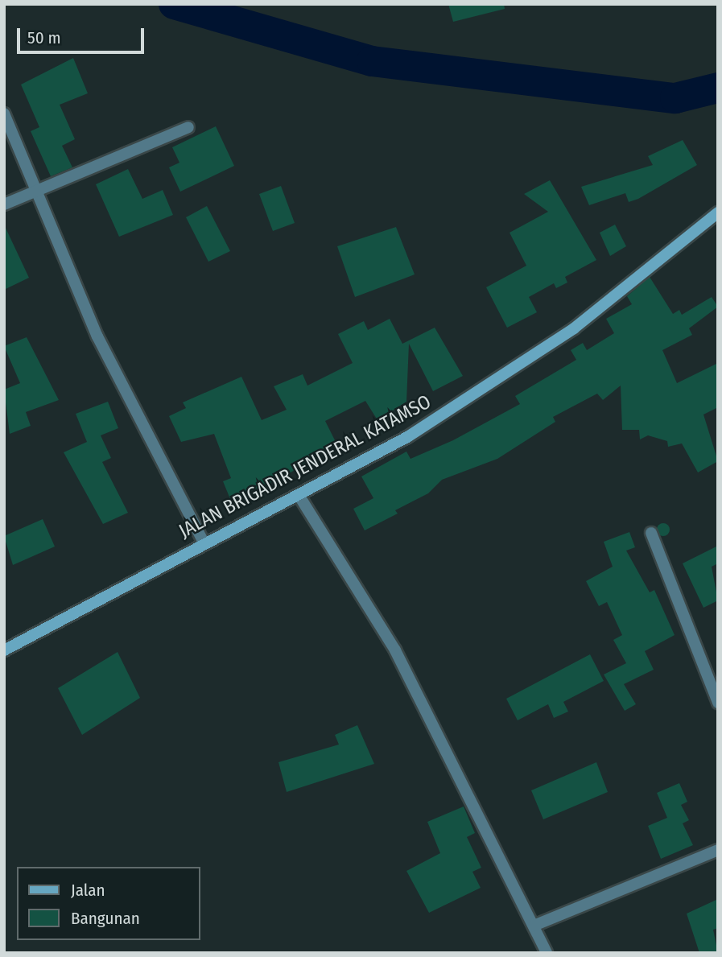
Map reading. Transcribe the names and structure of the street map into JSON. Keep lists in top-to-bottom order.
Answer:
{
  "streets": {
    "main road": ["JALAN BRIGADIR JENDERAL KATAMSO"]
  },
  "legend": ["Jalan", "Bangunan"],
  "scale_bar": "50 m"
}
